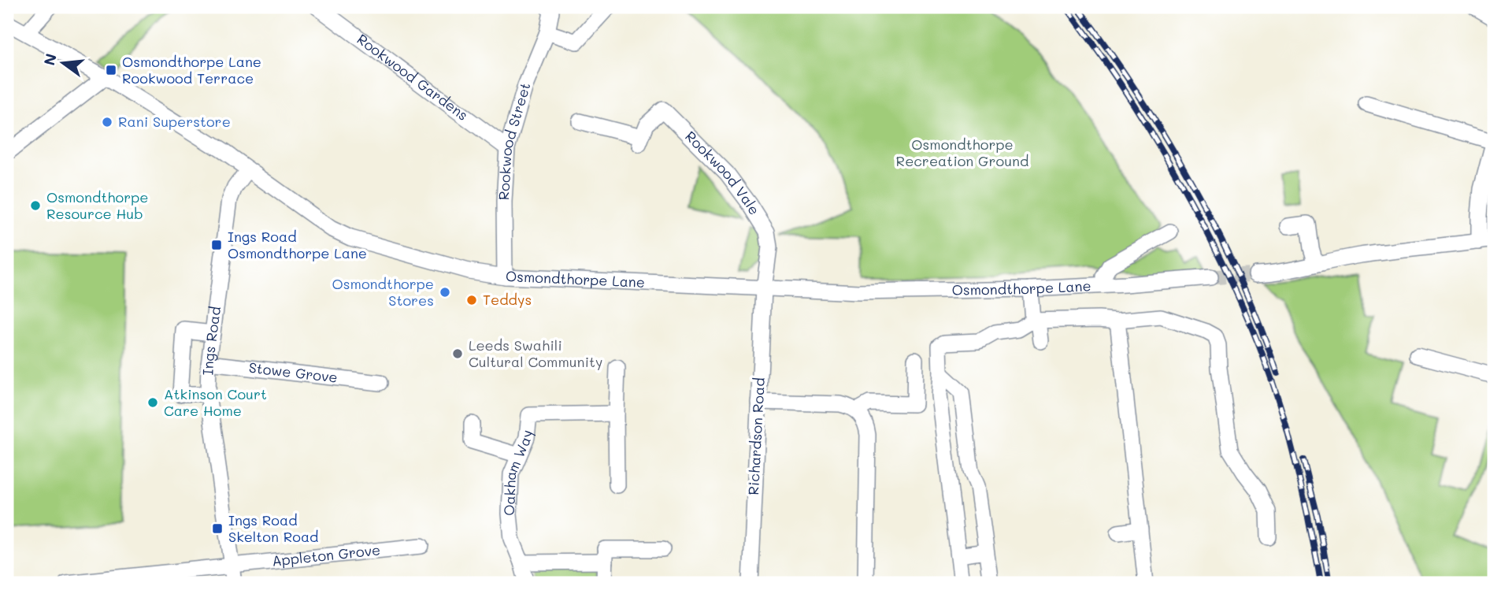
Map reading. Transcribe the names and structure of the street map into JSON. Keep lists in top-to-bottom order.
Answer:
{
  "streets": {
    "street": [
      "Rookwood Gardens",
      "Rookwood Street",
      "Rookwood Vale",
      "Osmondthorpe Lane",
      "Ings Road",
      "Stowe Grove",
      "Richardson Road",
      "Oakham Way",
      "Appleton Grove"
    ]
  },
  "crossings": [
    ["Rookwood Gardens", "Rookwood Street"],
    ["Rookwood Street", "Osmondthorpe Lane"],
    ["Rookwood Vale", "Osmondthorpe Lane"],
    ["Rookwood Vale", "Richardson Road"],
    ["Osmondthorpe Lane", "Ings Road"],
    ["Osmondthorpe Lane", "Richardson Road"],
    ["Ings Road", "Stowe Grove"],
    ["Ings Road", "Appleton Grove"]
  ],
  "parks": ["Osmondthorpe Recreation Ground"],
  "places": {
    "transit": ["Osmondthorpe Lane Rookwood Terrace", "Ings Road Osmondthorpe Lane", "Ings Road Skelton Road"],
    "other": [
      "Rani Superstore",
      "Osmondthorpe Resource Hub",
      "Osmondthorpe Stores",
      "Teddys",
      "Leeds Swahili Cultural Community",
      "Atkinson Court Care Home"
    ]
  },
  "north": "left"
}
